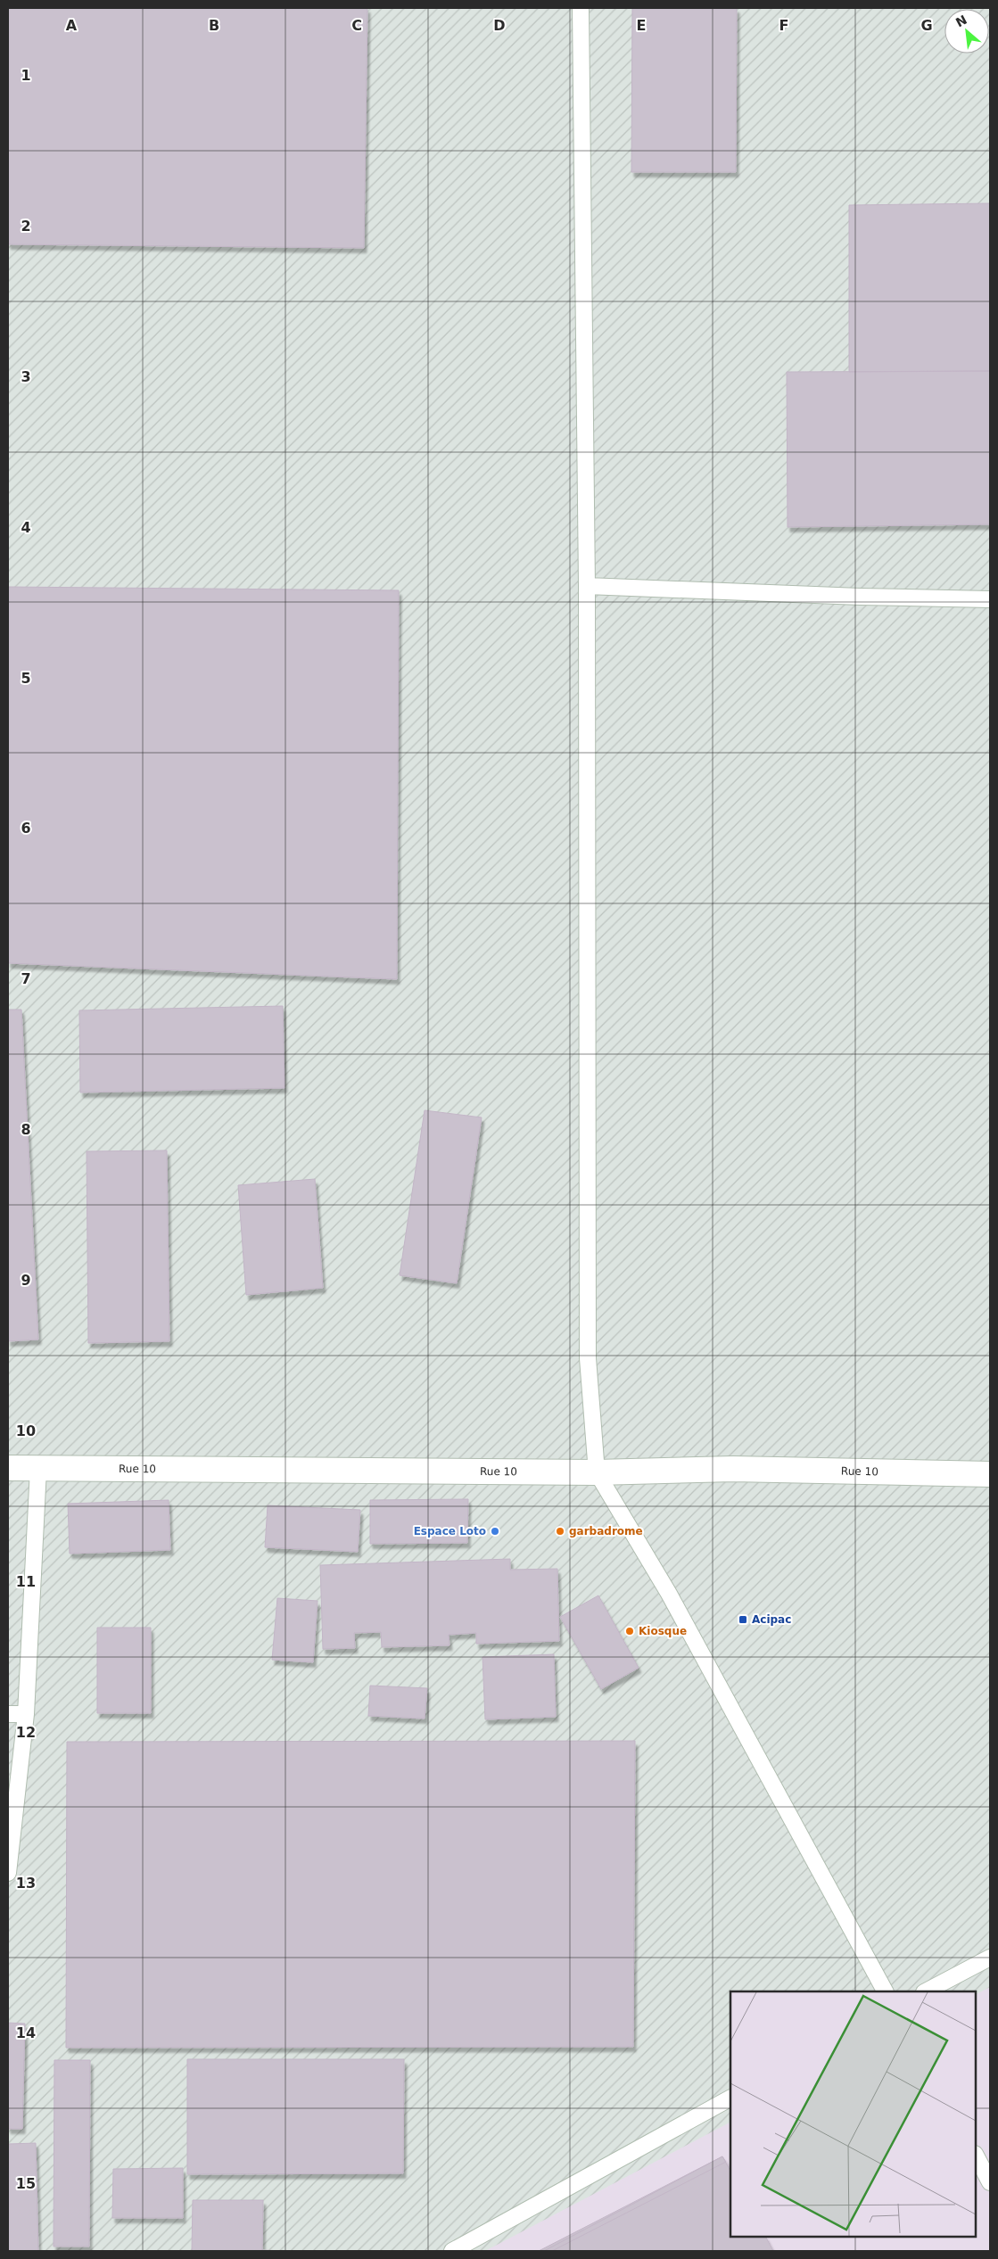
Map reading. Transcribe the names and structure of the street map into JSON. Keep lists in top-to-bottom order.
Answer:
{
  "streets": {
    "street": ["Rue 10"]
  },
  "places": {
    "other": ["Espace Loto", "garbadrome", "Kiosque"],
    "transit": ["Acipac"]
  },
  "north": "top left",
  "grid": {
    "columns": [
      "A",
      "B",
      "C",
      "D",
      "E",
      "F",
      "G"
    ],
    "rows": [
      "1",
      "2",
      "3",
      "4",
      "5",
      "6",
      "7",
      "8",
      "9",
      "10",
      "11",
      "12",
      "13",
      "14",
      "15"
    ]
  }
}
